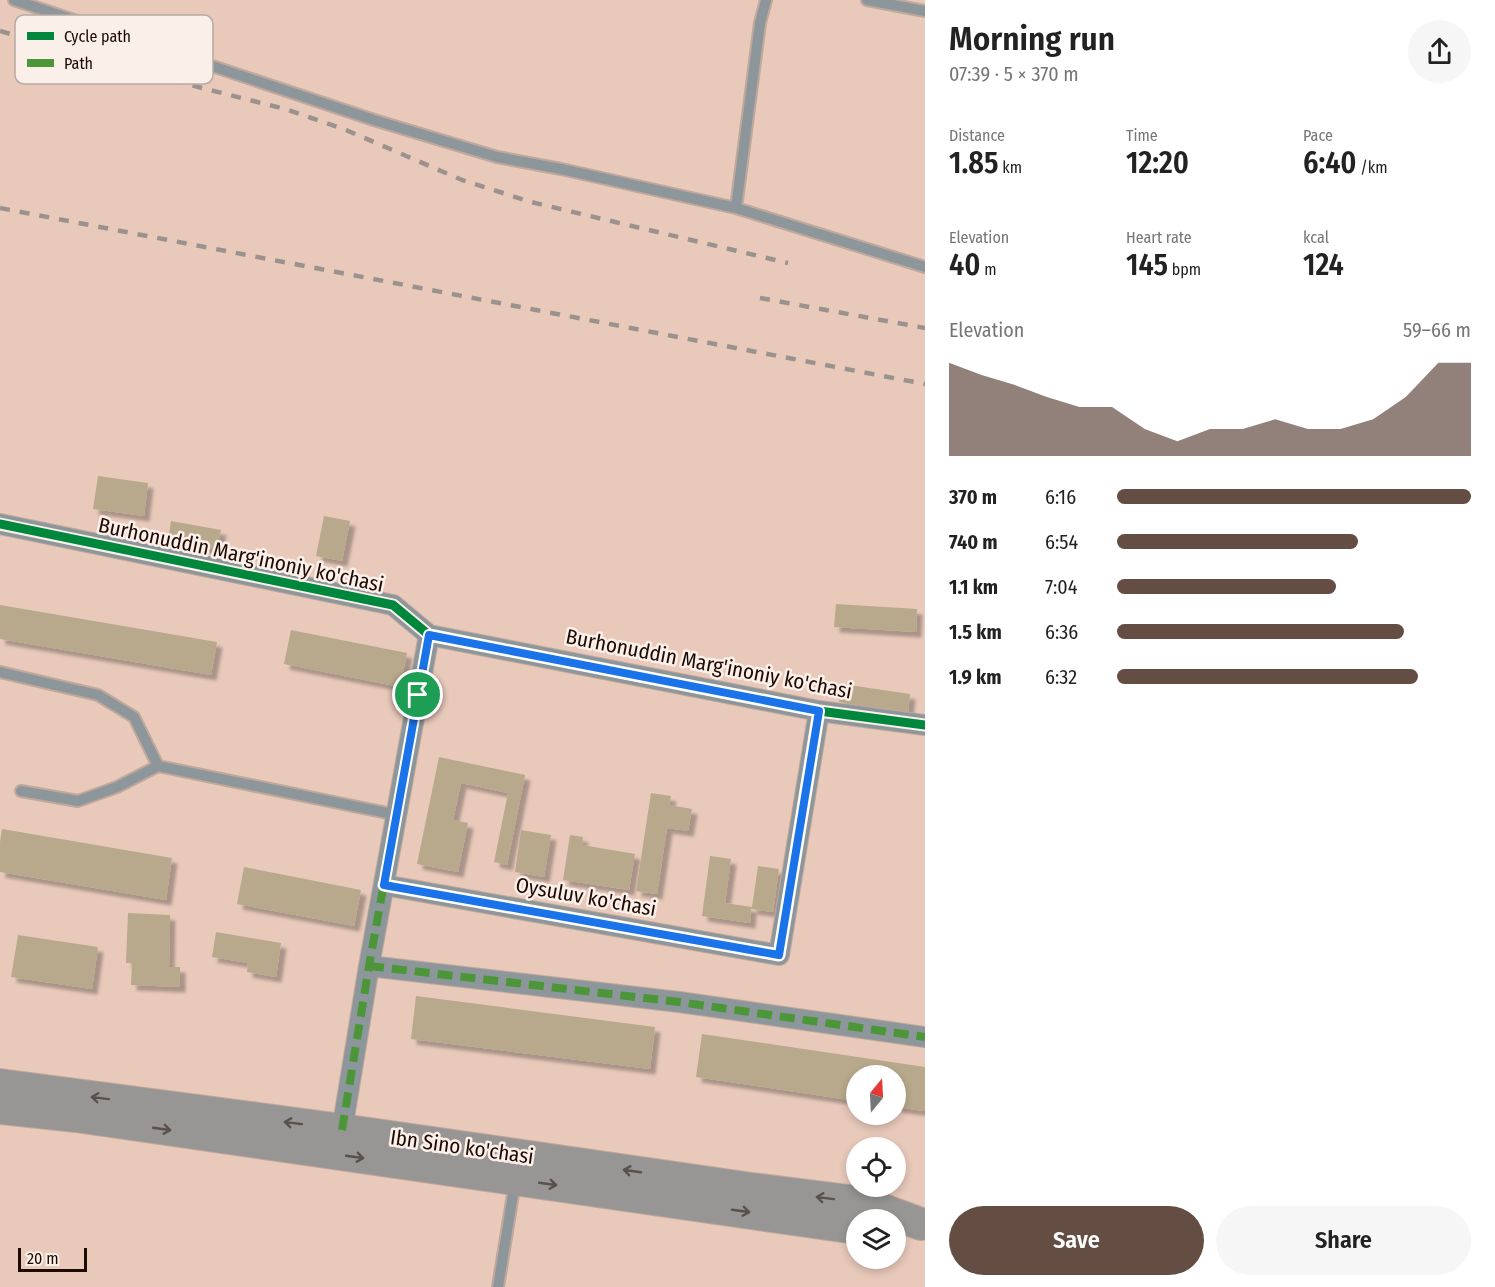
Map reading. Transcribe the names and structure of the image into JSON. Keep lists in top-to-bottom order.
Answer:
{
  "streets": {
    "main road": ["Ibn Sino ko'chasi"],
    "street": ["Burhonuddin Marg'inoniy ko'chasi", "Oysuluv ko'chasi"]
  },
  "crossings": [
    ["Burhonuddin Marg'inoniy ko'chasi", "Oysuluv ko'chasi"]
  ],
  "legend": ["Cycle path", "Path"],
  "scale_bar": "20 m",
  "north": "top",
  "page": {
    "heading": ["Morning run", "07:39 · 5 × 370 m"],
    "stats": [
      ["Distance", "1.85 km"],
      ["Time", "12:20"],
      ["Pace", "6:40 /km"],
      ["Elevation", "40 m"],
      ["Heart rate", "145 bpm"],
      ["kcal", "124"]
    ],
    "chart": ["Elevation", "59–66 m"],
    "list": [
      {
        "name": "370 m",
        "note": "6:16"
      },
      {
        "name": "740 m",
        "note": "6:54"
      },
      {
        "name": "1.1 km",
        "note": "7:04"
      },
      {
        "name": "1.5 km",
        "note": "6:36"
      },
      {
        "name": "1.9 km",
        "note": "6:32"
      }
    ],
    "buttons": ["Save", "Share"],
    "scale": "20 m"
  }
}
